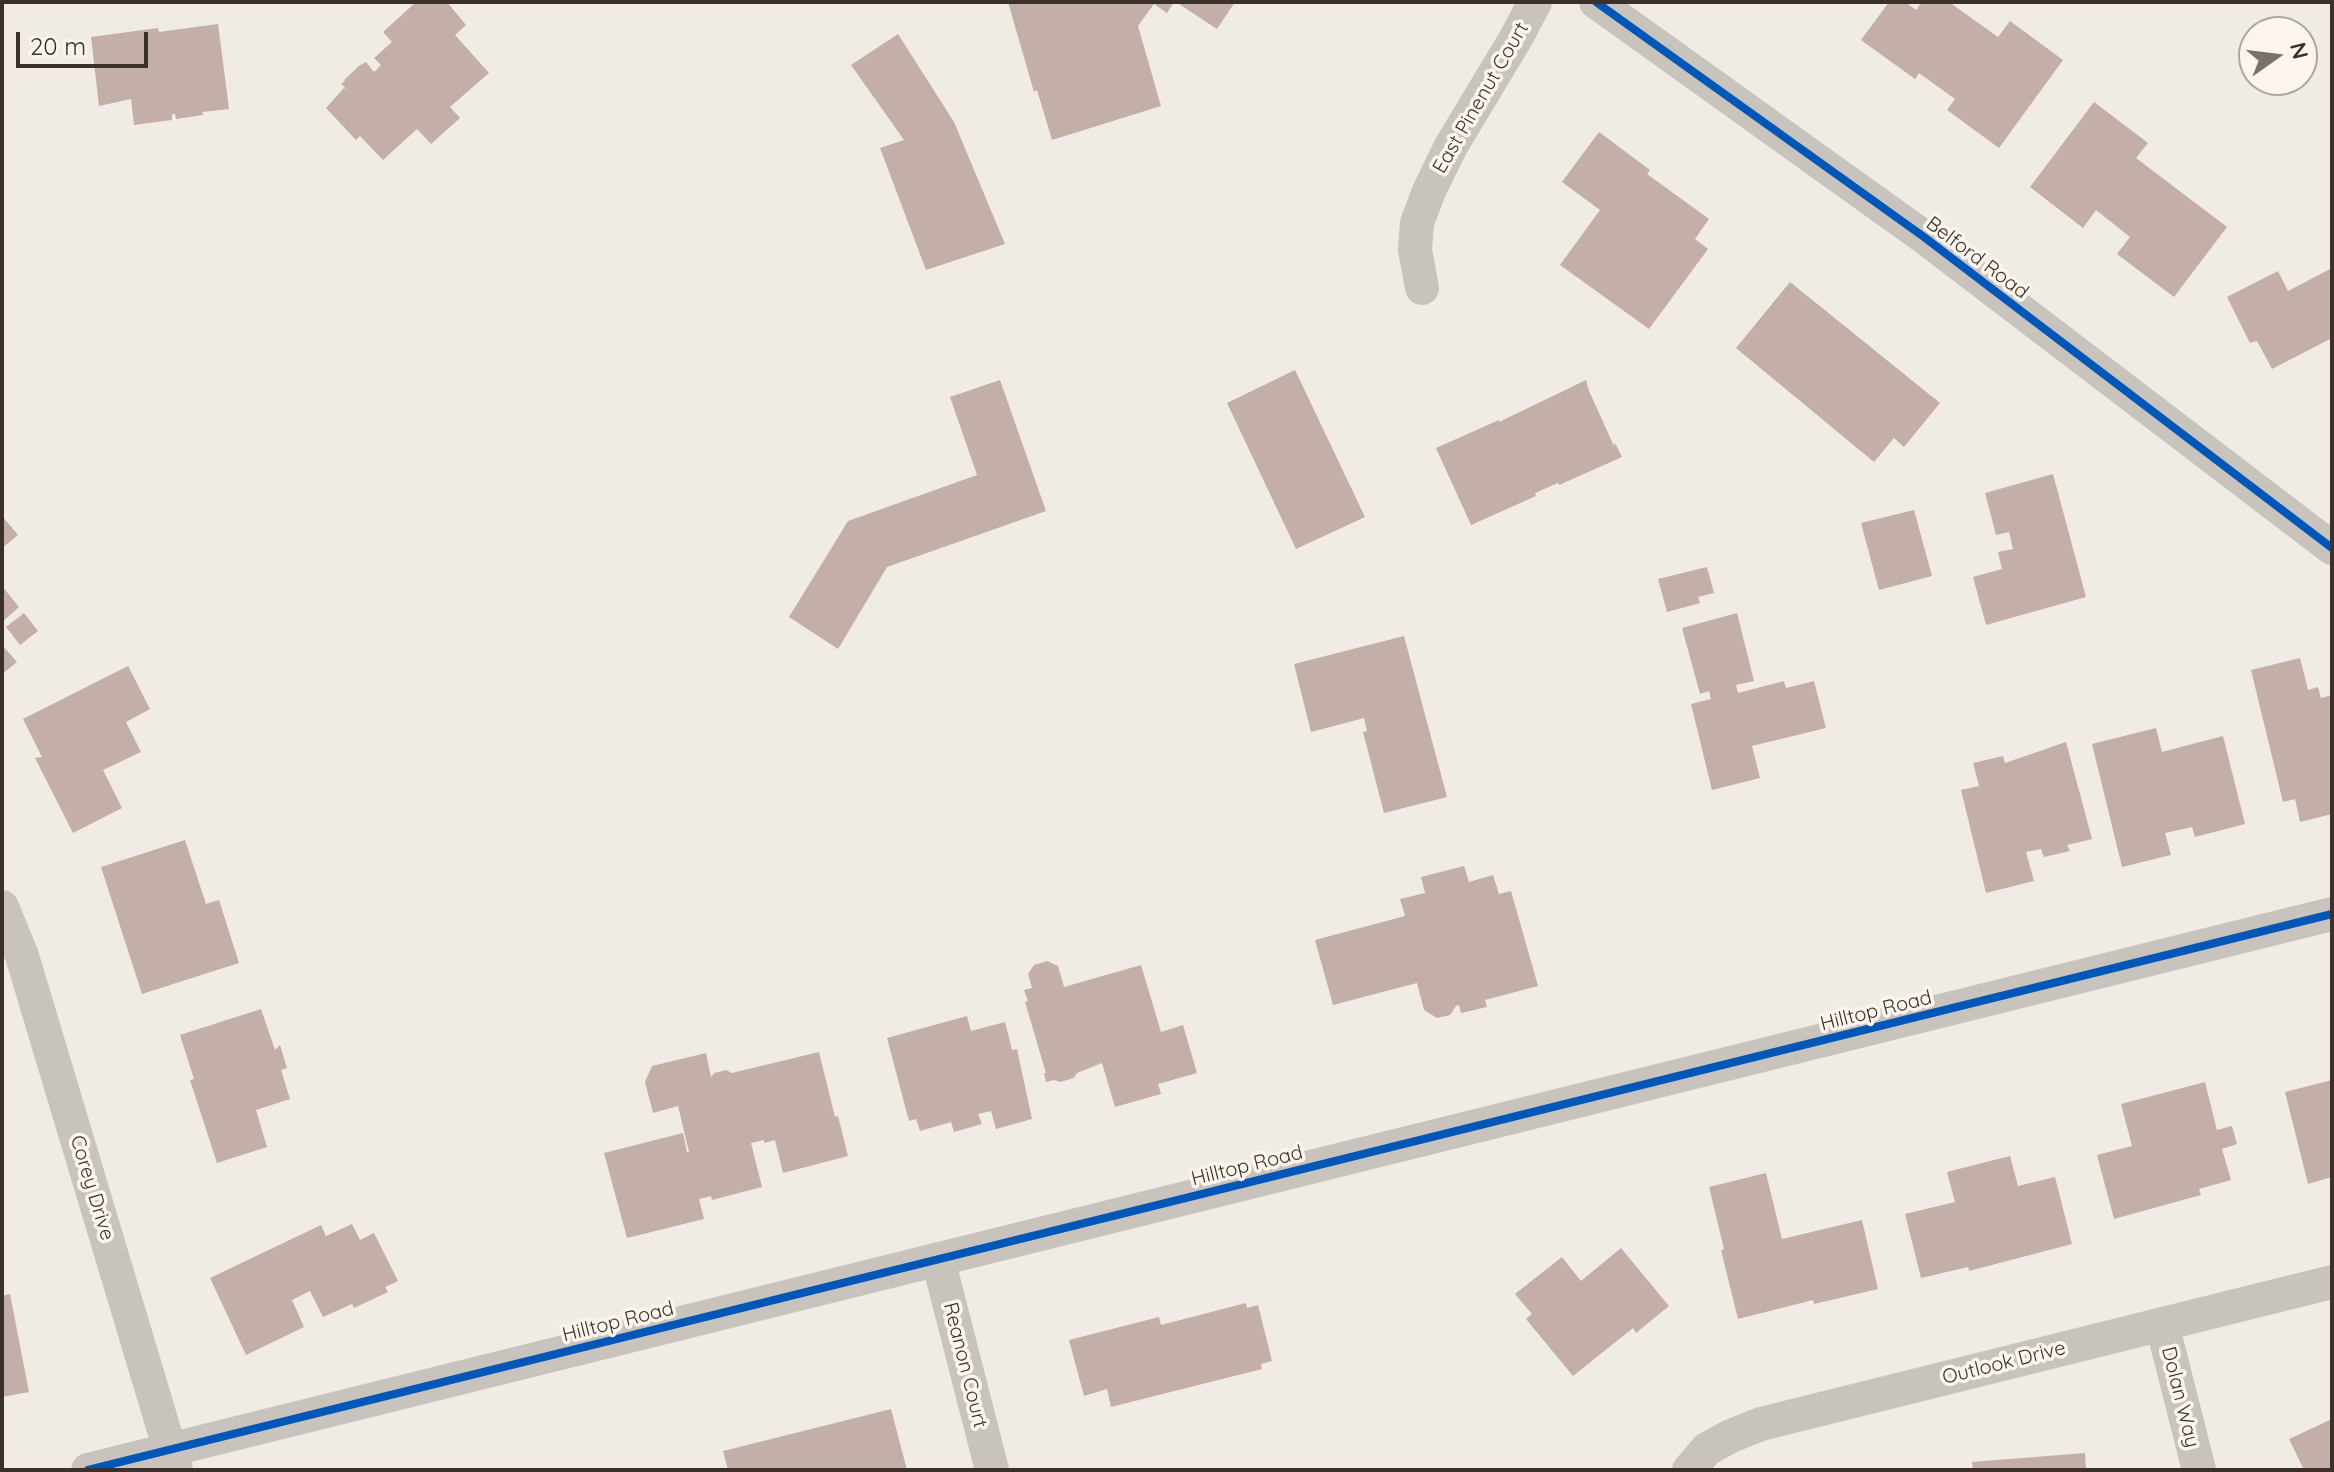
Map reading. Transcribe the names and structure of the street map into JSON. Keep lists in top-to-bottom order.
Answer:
{
  "streets": {
    "street": [
      "East Pinenut Court",
      "Belford Road",
      "Hilltop Road",
      "Corey Drive",
      "Outlook Drive",
      "Reanon Court",
      "Dolan Way"
    ]
  },
  "crossings": [
    ["Hilltop Road", "Corey Drive"],
    ["Hilltop Road", "Reanon Court"],
    ["Outlook Drive", "Dolan Way"]
  ],
  "scale_bar": "20 m",
  "north": "right"
}
